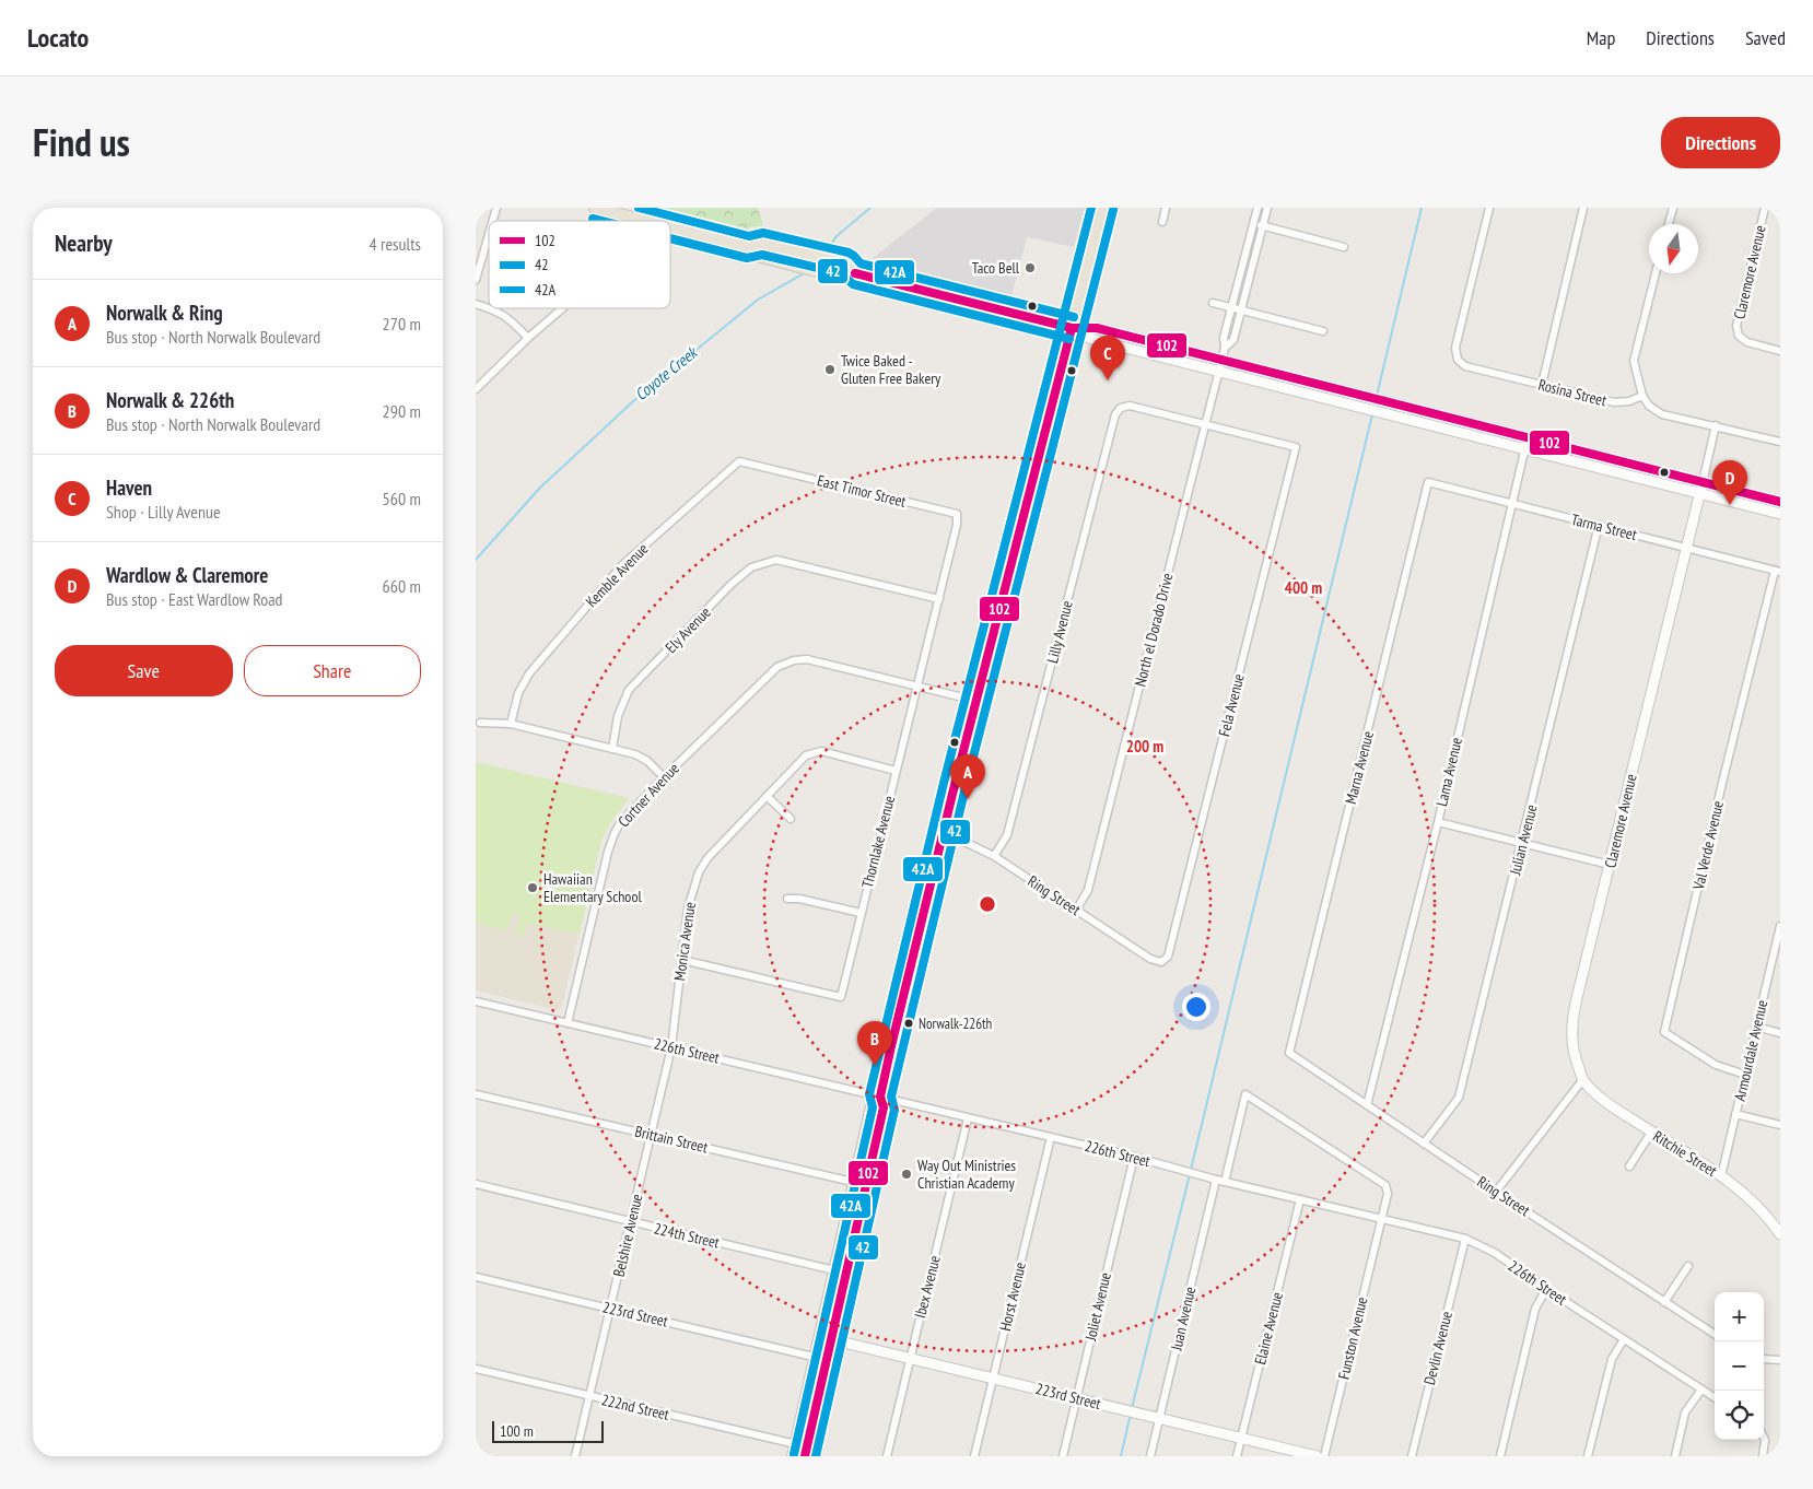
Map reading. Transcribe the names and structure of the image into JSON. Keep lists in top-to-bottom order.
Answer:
{
  "streets": {
    "main road": ["Claremore Avenue", "Ritchie Street", "223rd Street"],
    "street": [
      "Rosina Street",
      "East Timor Street",
      "Tarma Street",
      "Kemble Avenue",
      "Ely Avenue",
      "North el Dorado Drive",
      "Lilly Avenue",
      "Fela Avenue",
      "Marna Avenue",
      "Lama Avenue",
      "Cortner Avenue",
      "Julian Avenue",
      "Thornlake Avenue",
      "Val Verde Avenue",
      "Ring Street",
      "Monica Avenue",
      "226th Street",
      "Armourdale Avenue",
      "Brittain Street",
      "Belshire Avenue",
      "224th Street",
      "Ibex Avenue",
      "Horst Avenue",
      "Joliet Avenue",
      "Juan Avenue",
      "Elaine Avenue",
      "Funston Avenue",
      "Devlin Avenue",
      "222nd Street"
    ]
  },
  "crossings": [
    ["Claremore Avenue", "Tarma Street"],
    ["Claremore Avenue", "Ritchie Street"],
    ["East Timor Street", "Kemble Avenue"],
    ["East Timor Street", "Thornlake Avenue"],
    ["Tarma Street", "Marna Avenue"],
    ["Tarma Street", "Lama Avenue"],
    ["Tarma Street", "Julian Avenue"],
    ["Tarma Street", "Val Verde Avenue"],
    ["Ely Avenue", "Thornlake Avenue"],
    ["North el Dorado Drive", "Lilly Avenue"],
    ["North el Dorado Drive", "Fela Avenue"],
    ["North el Dorado Drive", "Ring Street"],
    ["Lilly Avenue", "Fela Avenue"],
    ["Lilly Avenue", "Ring Street"],
    ["Fela Avenue", "Ring Street"],
    ["Marna Avenue", "Ring Street"],
    ["Lama Avenue", "Ring Street"],
    ["Cortner Avenue", "Thornlake Avenue"],
    ["Cortner Avenue", "226th Street"],
    ["Julian Avenue", "Ring Street"],
    ["Thornlake Avenue", "Monica Avenue"],
    ["Val Verde Avenue", "Armourdale Avenue"],
    ["Monica Avenue", "226th Street"],
    ["Monica Avenue", "Belshire Avenue"],
    ["226th Street", "Belshire Avenue"],
    ["226th Street", "Ibex Avenue"],
    ["226th Street", "Horst Avenue"],
    ["226th Street", "Joliet Avenue"],
    ["226th Street", "Juan Avenue"],
    ["226th Street", "Elaine Avenue"],
    ["226th Street", "Funston Avenue"],
    ["226th Street", "Devlin Avenue"],
    ["Armourdale Avenue", "Ritchie Street"],
    ["Brittain Street", "Belshire Avenue"],
    ["Belshire Avenue", "224th Street"],
    ["Belshire Avenue", "223rd Street"],
    ["Belshire Avenue", "222nd Street"],
    ["Ibex Avenue", "223rd Street"],
    ["Horst Avenue", "223rd Street"],
    ["Joliet Avenue", "223rd Street"],
    ["223rd Street", "Juan Avenue"],
    ["223rd Street", "Elaine Avenue"]
  ],
  "water": ["Coyote Creek"],
  "places": [
    "Taco Bell",
    "Twice Baked - Gluten Free Bakery",
    "Hawaiian Elementary School",
    "Norwalk-226th",
    "Way Out Ministries Christian Academy"
  ],
  "lines": ["transit line 42A", "transit line 42", "transit line 102"],
  "legend": ["102", "42", "42A"],
  "scale_bar": "100 m",
  "north": "bottom",
  "page": {
    "header": "Locato",
    "nav": ["Map", "Directions", "Saved"],
    "title": "Find us",
    "buttons": [
      "Directions",
      ["Save", "Share"]
    ],
    "heading": ["Nearby", "4 results"],
    "list": [
      {
        "mark": "A",
        "name": "Norwalk & Ring",
        "note": "Bus stop · North Norwalk Boulevard",
        "value": "270 m"
      },
      {
        "mark": "B",
        "name": "Norwalk & 226th",
        "note": "Bus stop · North Norwalk Boulevard",
        "value": "290 m"
      },
      {
        "mark": "C",
        "name": "Haven",
        "note": "Shop · Lilly Avenue",
        "value": "560 m"
      },
      {
        "mark": "D",
        "name": "Wardlow & Claremore",
        "note": "Bus stop · East Wardlow Road",
        "value": "660 m"
      }
    ],
    "pins": [
      "C",
      "D",
      "A",
      "B"
    ],
    "map_buttons": ["+", "−"],
    "scale": "100 m"
  },
  "rings": ["400 m", "200 m"]
}
